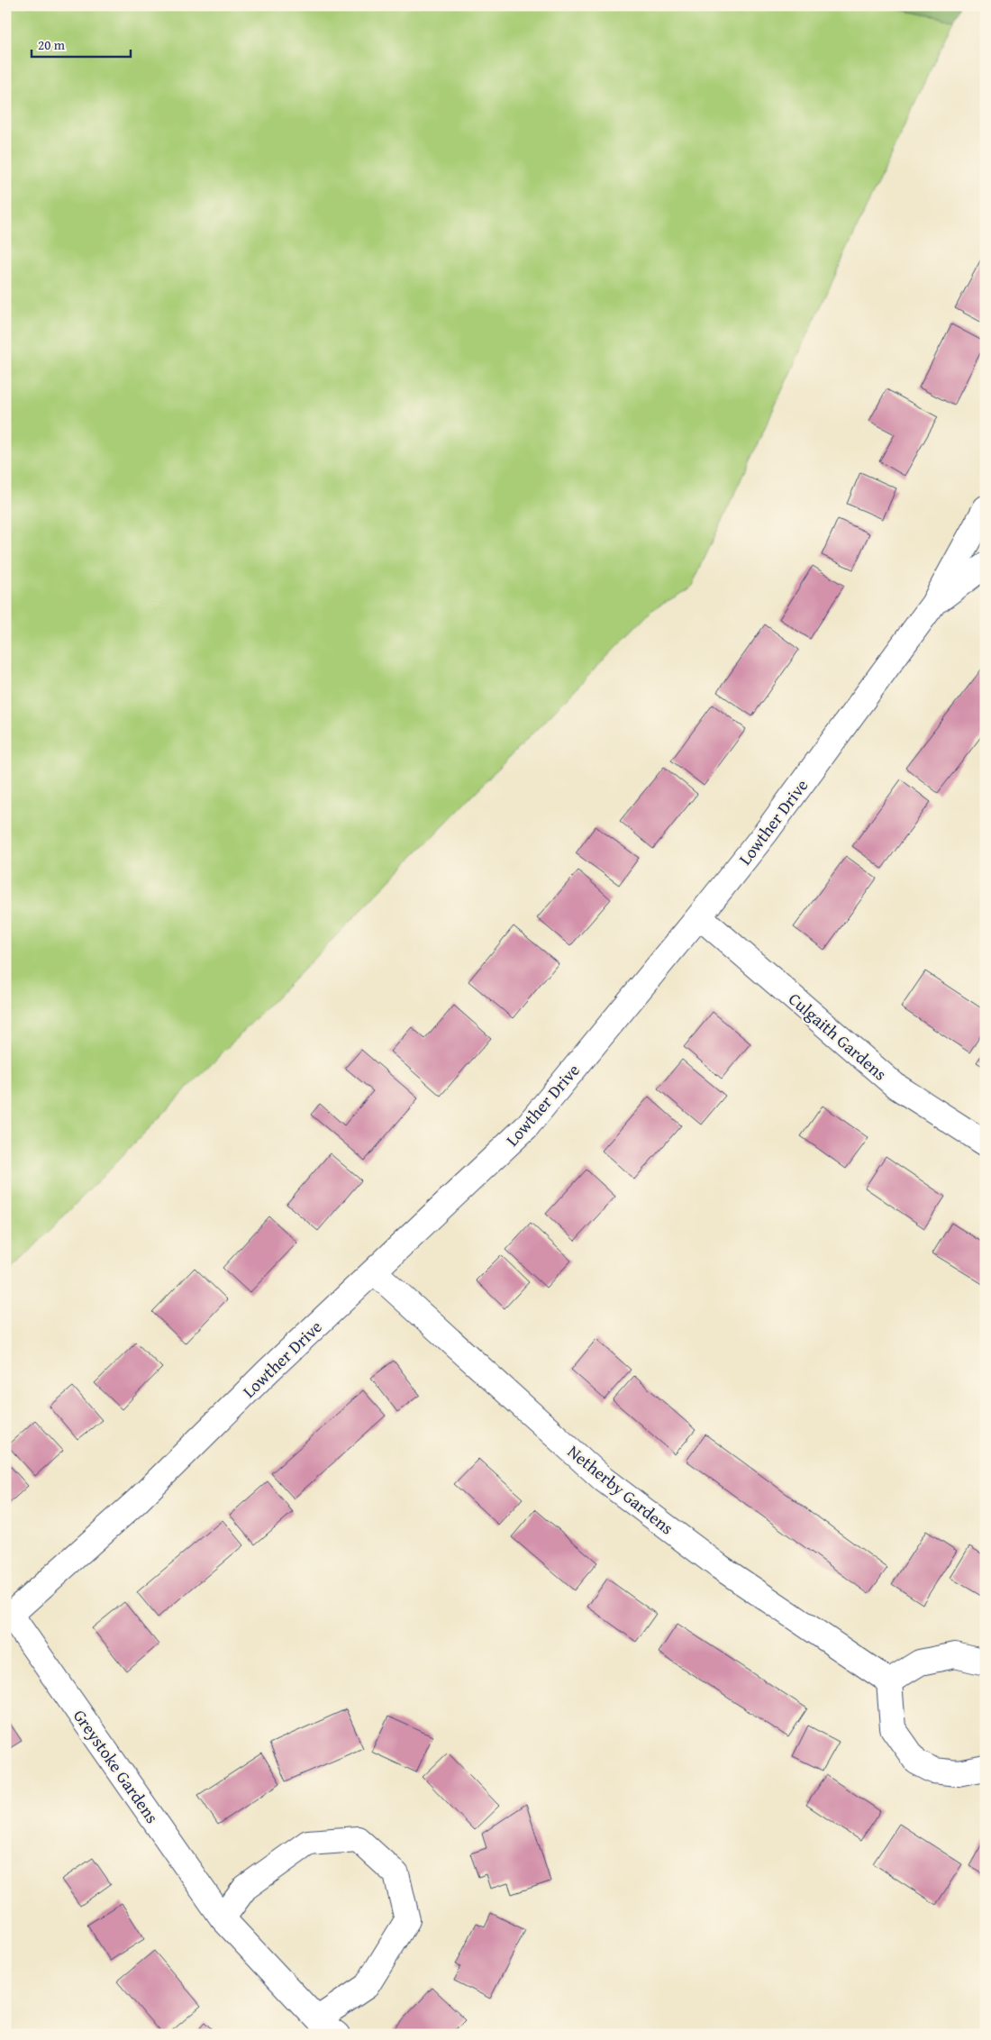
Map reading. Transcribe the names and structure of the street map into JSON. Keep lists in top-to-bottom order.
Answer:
{
  "streets": {
    "street": [
      "Lowther Drive",
      "Culgaith Gardens",
      "Netherby Gardens",
      "Greystoke Gardens"
    ]
  },
  "crossings": [
    ["Lowther Drive", "Culgaith Gardens"],
    ["Lowther Drive", "Netherby Gardens"],
    ["Lowther Drive", "Greystoke Gardens"]
  ],
  "scale_bar": "20 m"
}
